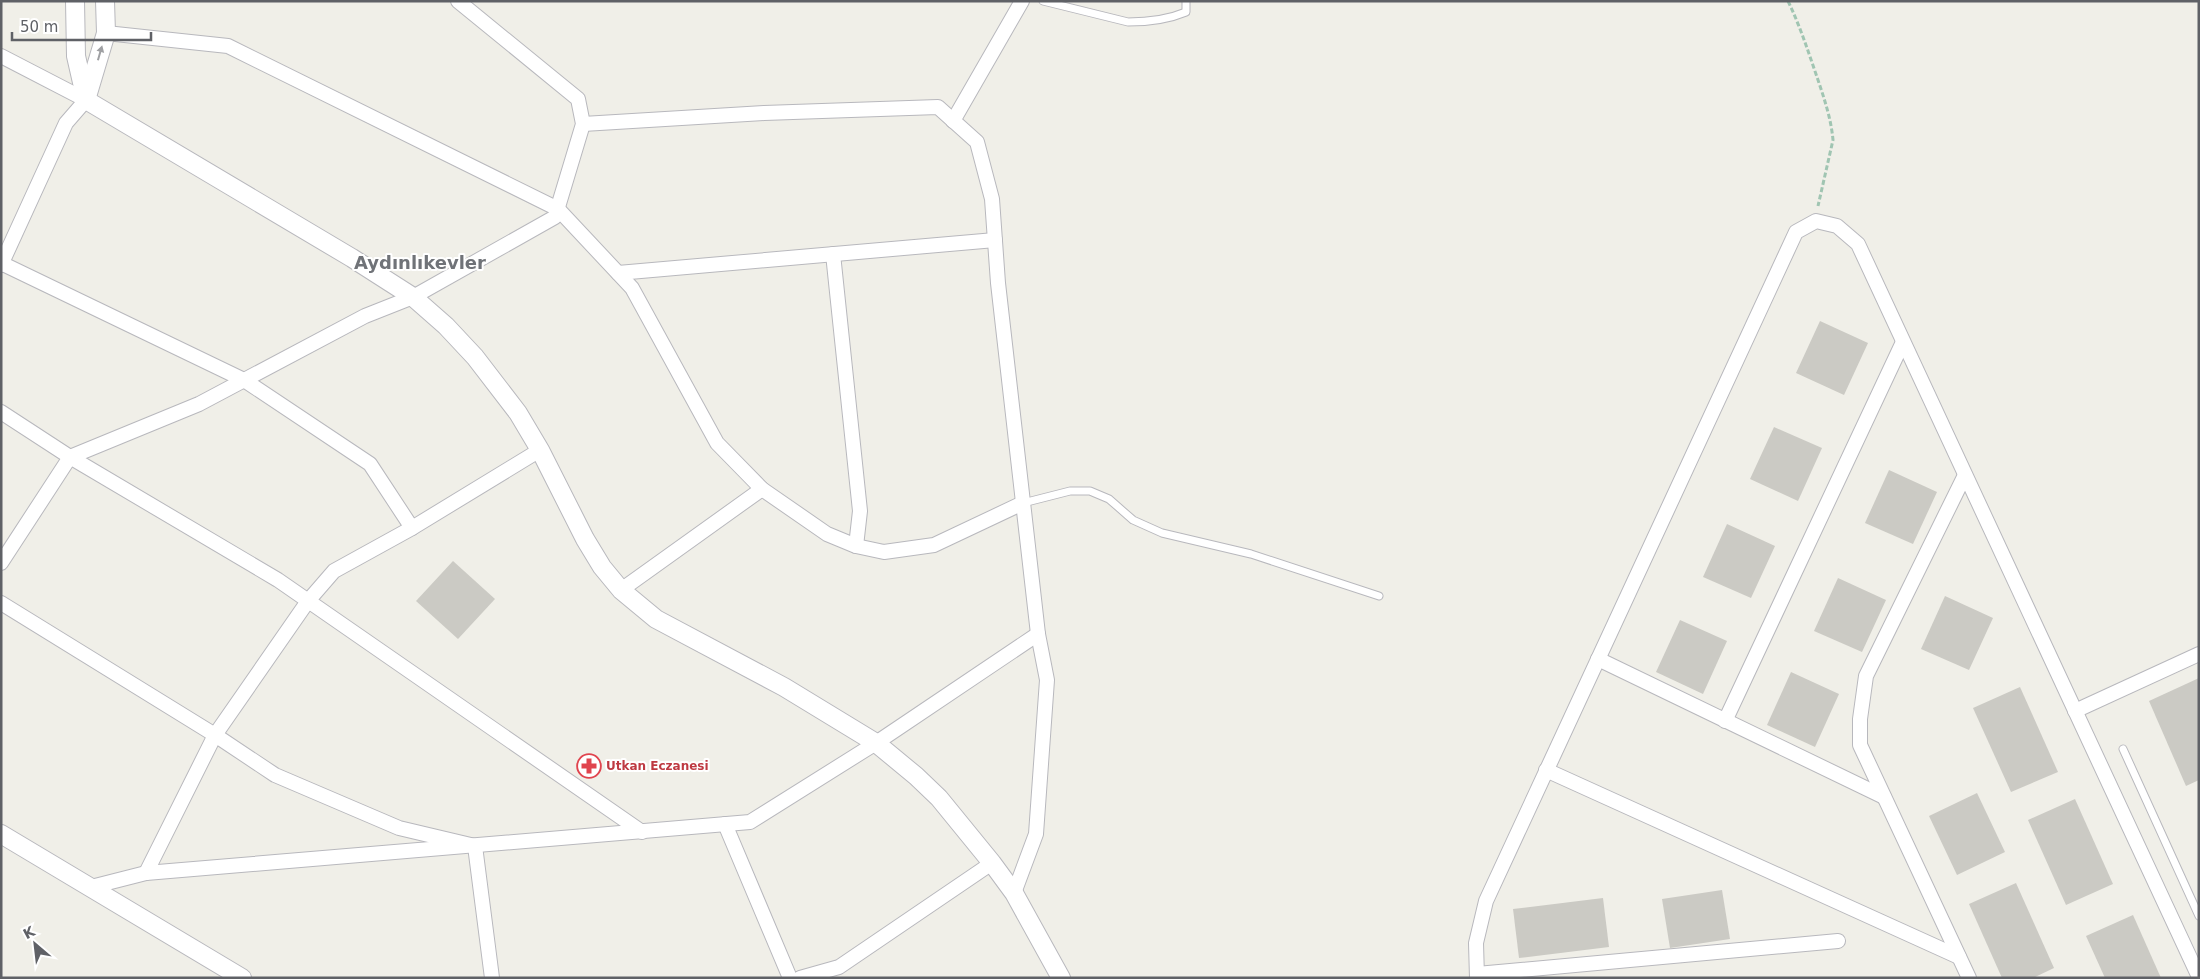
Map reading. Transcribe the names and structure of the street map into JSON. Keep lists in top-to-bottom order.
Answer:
{
  "districts": ["Aydınlıkevler"],
  "places": {
    "pharmacy": ["Utkan Eczanesi"]
  },
  "scale_bar": "50 m",
  "north": "top left"
}
